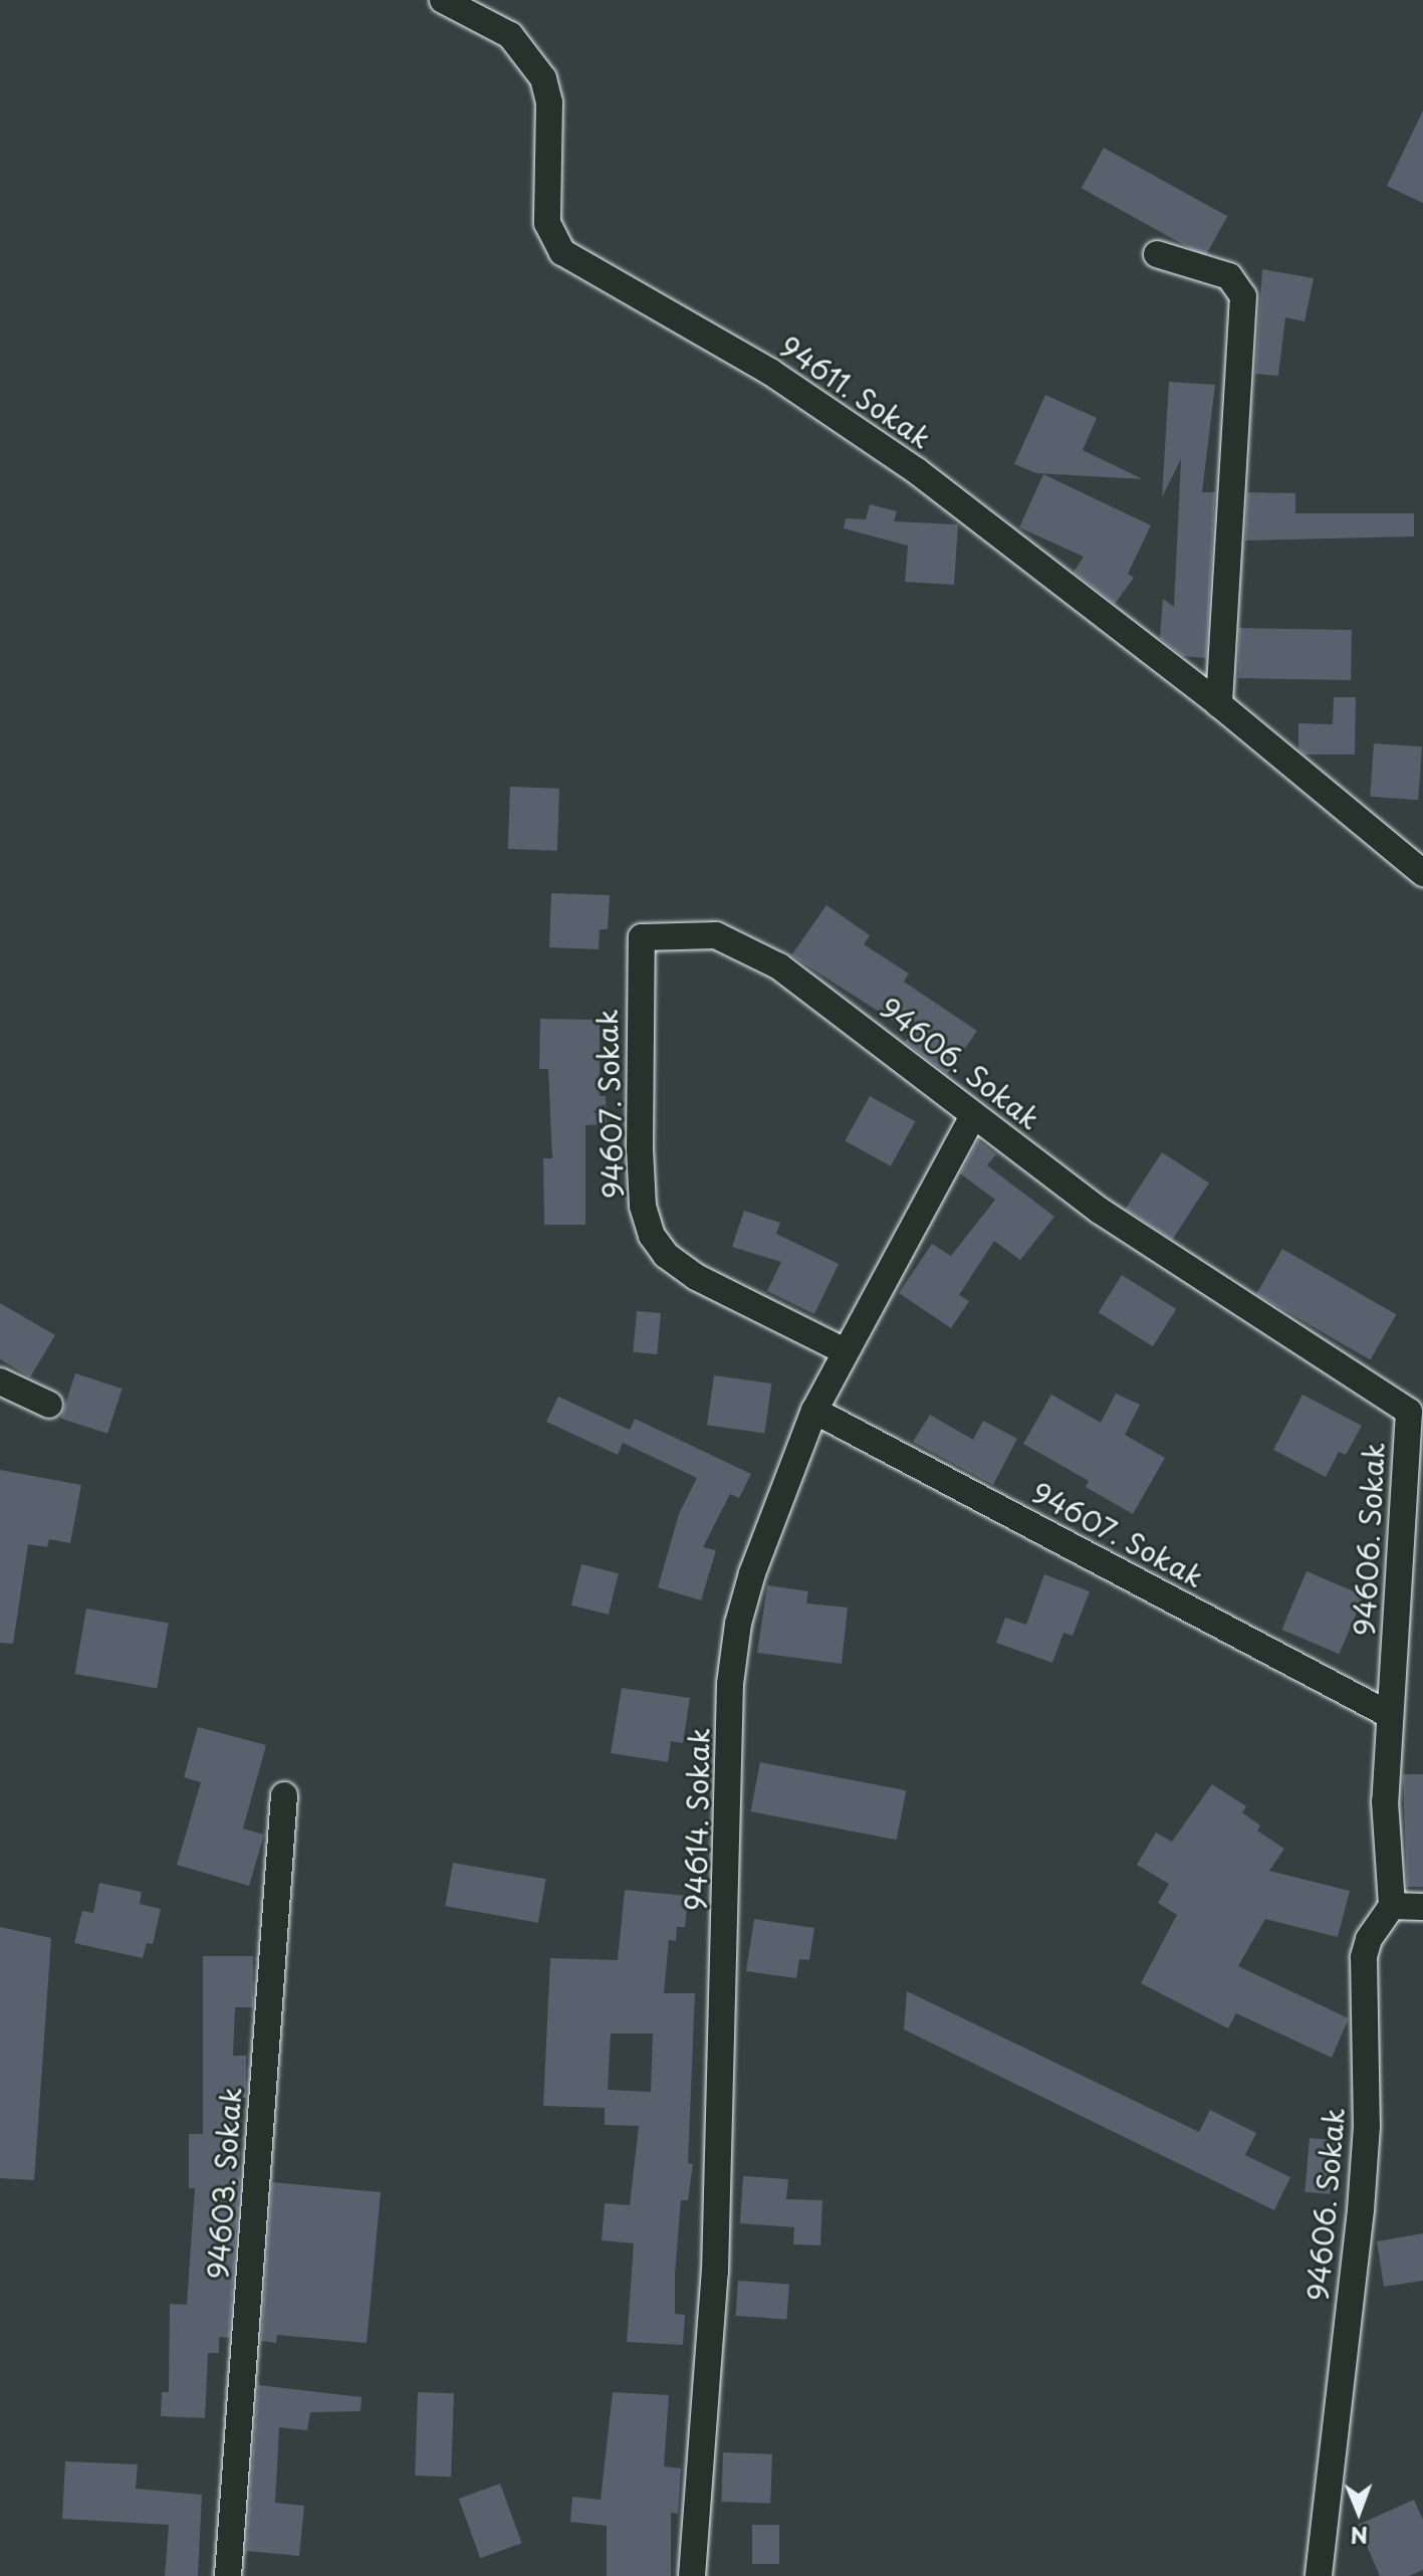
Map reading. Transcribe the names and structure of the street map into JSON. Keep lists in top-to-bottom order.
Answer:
{
  "streets": {
    "street": [
      "94611. Sokak",
      "94606. Sokak",
      "94607. Sokak",
      "94614. Sokak",
      "94603. Sokak"
    ]
  },
  "crossings": [
    ["94606. Sokak", "94607. Sokak"],
    ["94606. Sokak", "94614. Sokak"],
    ["94607. Sokak", "94614. Sokak"]
  ],
  "north": "bottom"
}
